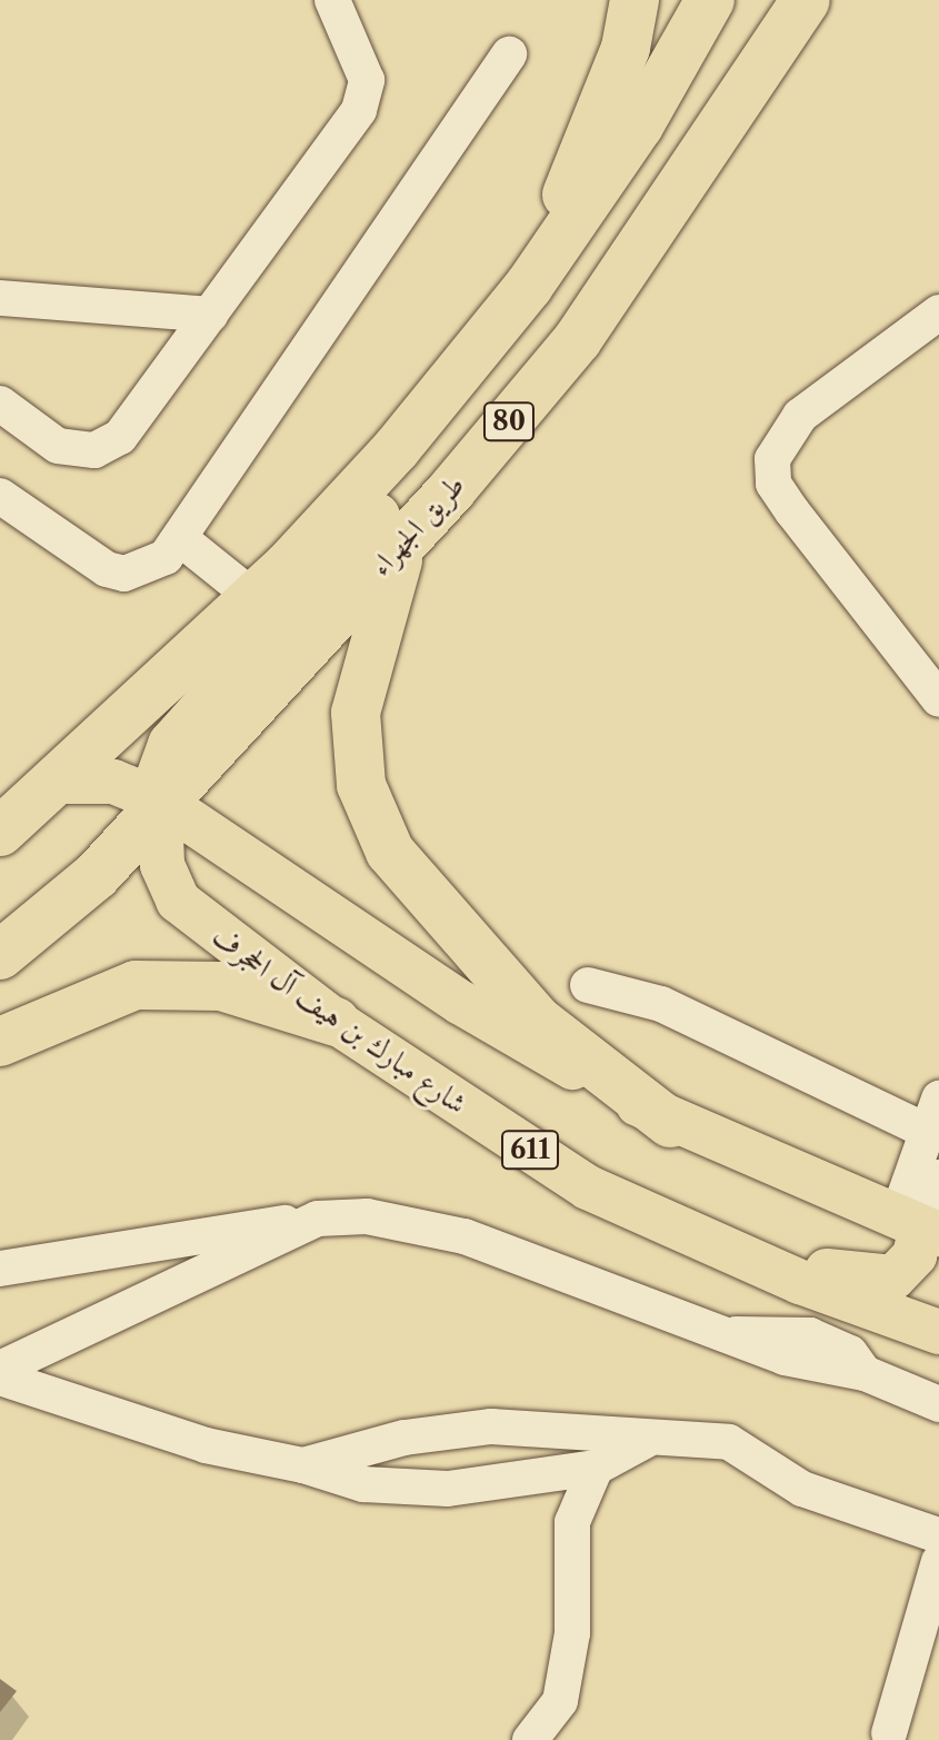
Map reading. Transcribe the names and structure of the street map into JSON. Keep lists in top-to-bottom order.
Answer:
{
  "streets": {
    "highway": ["80", "طريق الجهراء"],
    "main road": ["شارع مبارك بن هيف آل الحجرف", "611"]
  }
}
